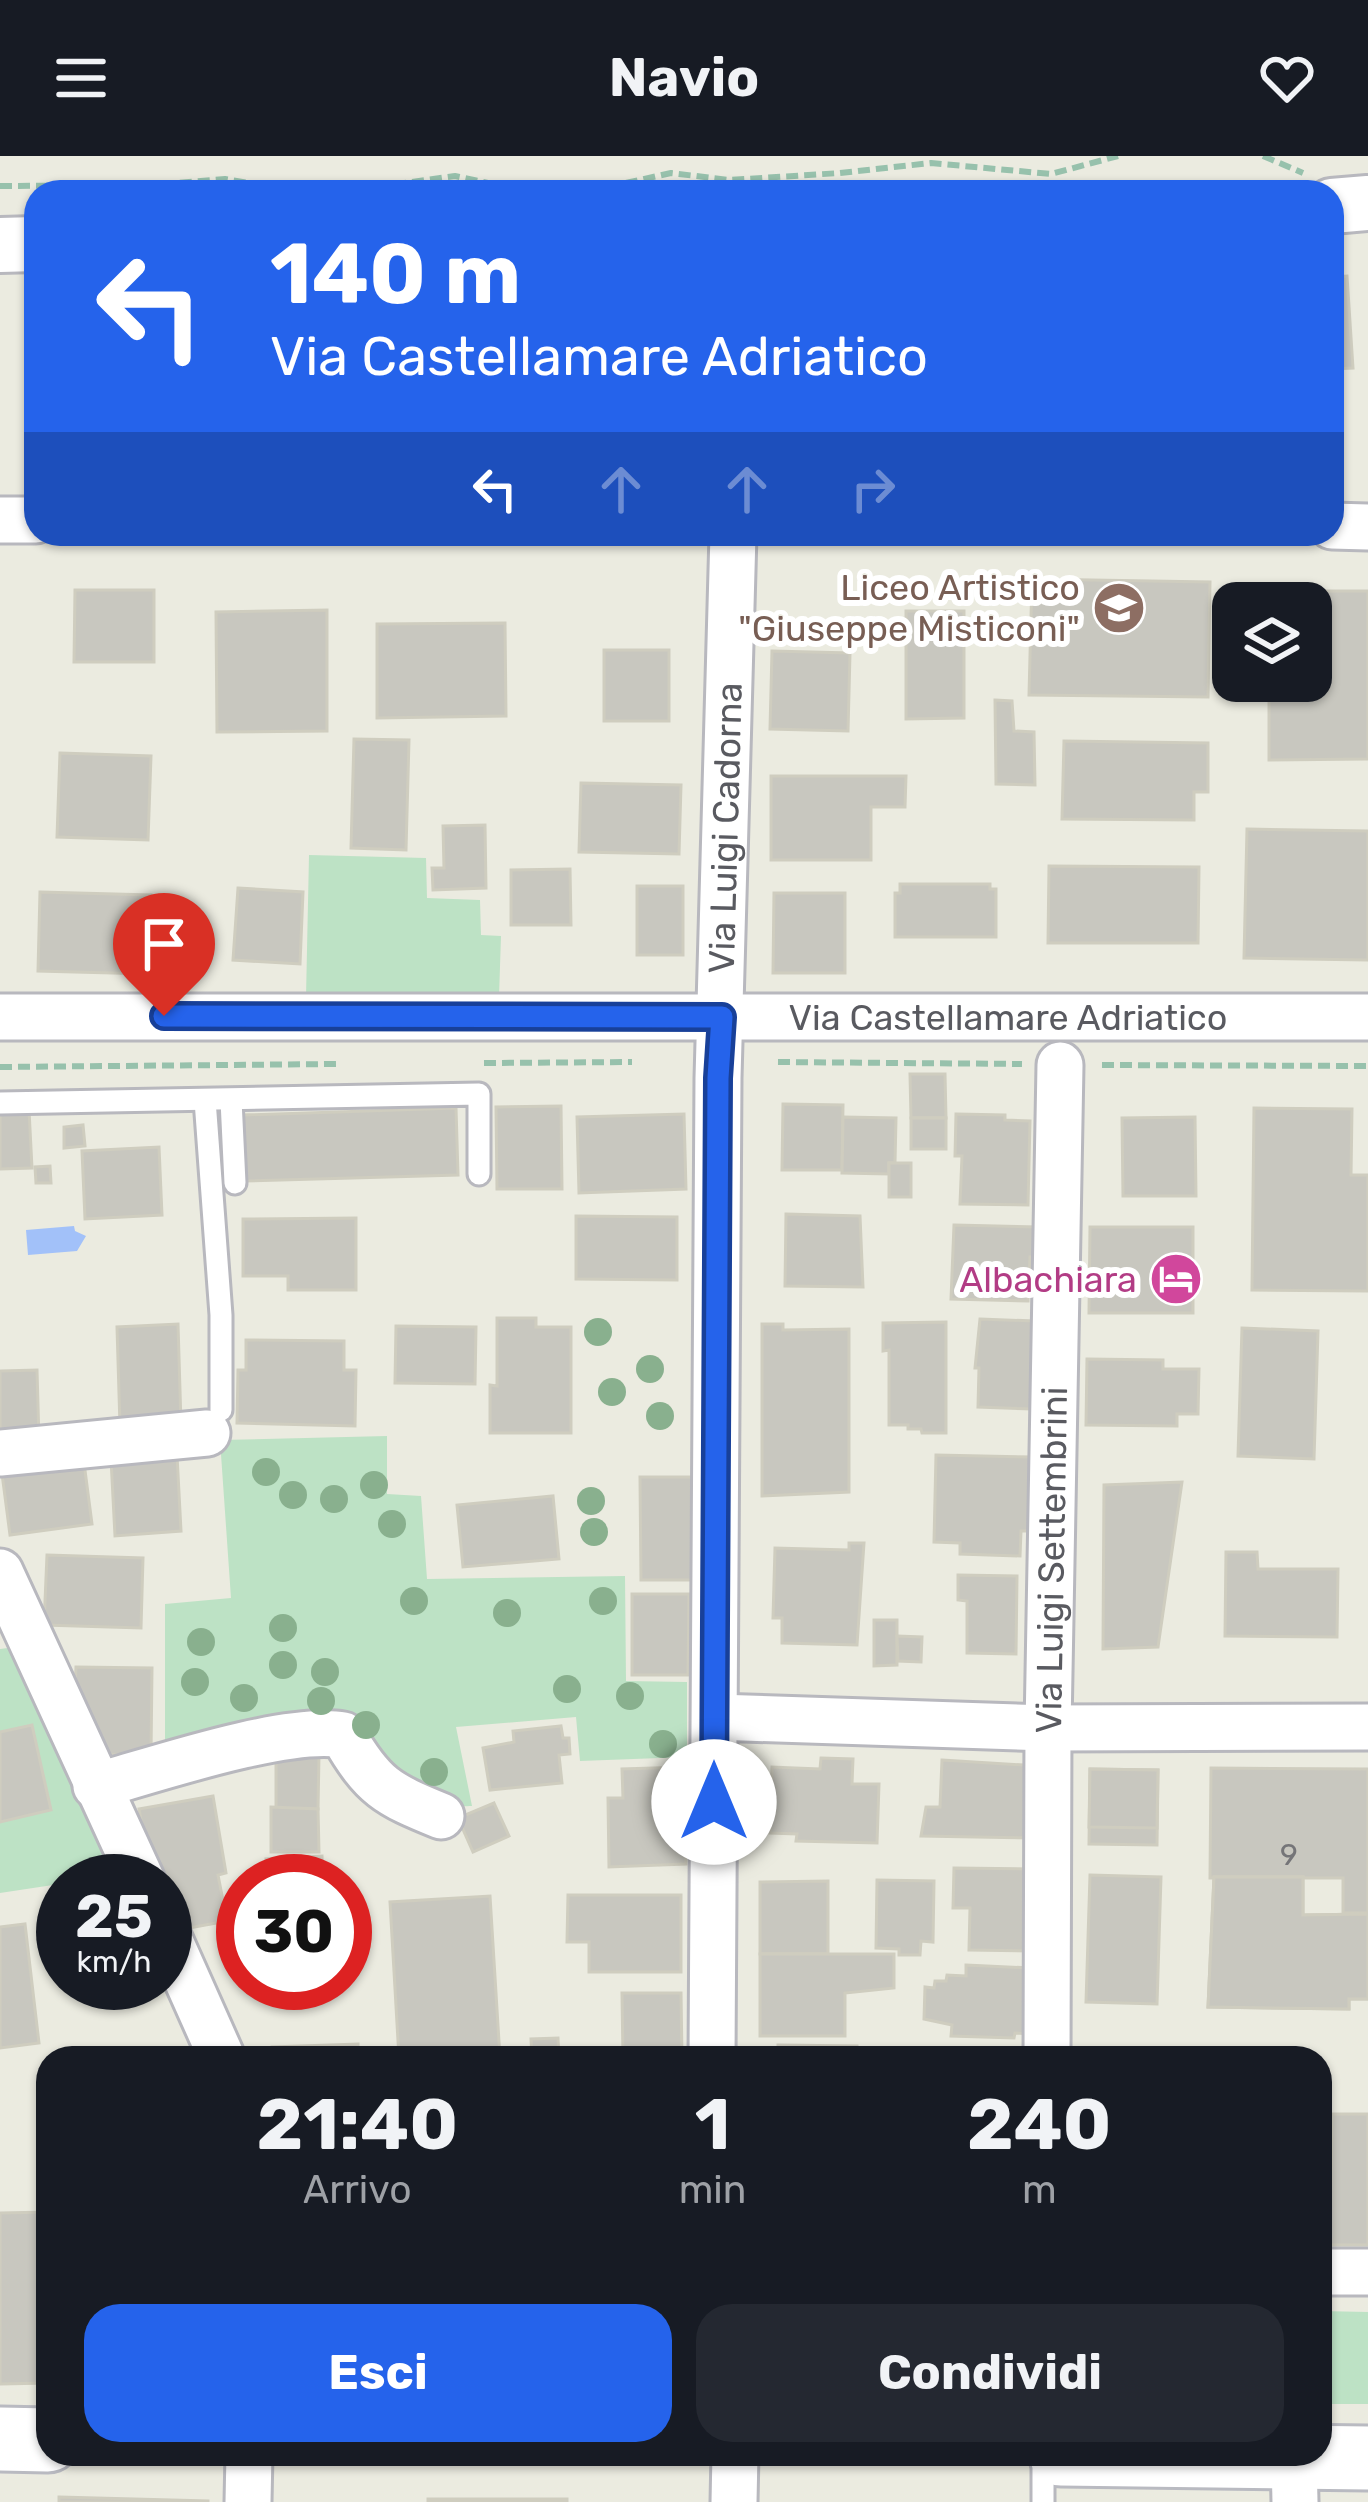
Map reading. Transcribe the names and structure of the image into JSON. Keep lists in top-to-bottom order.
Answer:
{
  "streets": {
    "street": ["Via Luigi Cadorna", "Via Castellamare Adriatico", "Via Luigi Settembrini"]
  },
  "crossings": [
    ["Via Luigi Cadorna", "Via Castellamare Adriatico"]
  ],
  "places": {
    "school or university": ["Liceo Artistico \"Giuseppe Misticoni\""],
    "hotel": ["Albachiara"]
  },
  "house_numbers": ["9"],
  "page": {
    "header": "Navio",
    "turn": ["140 m", "Via Castellamare Adriatico"],
    "speed": "25 km/h",
    "limit": "30",
    "eta": [
      "21:40",
      "Arrivo",
      "1",
      "min",
      "240",
      "m"
    ],
    "buttons": ["Esci", "Condividi"]
  }
}
